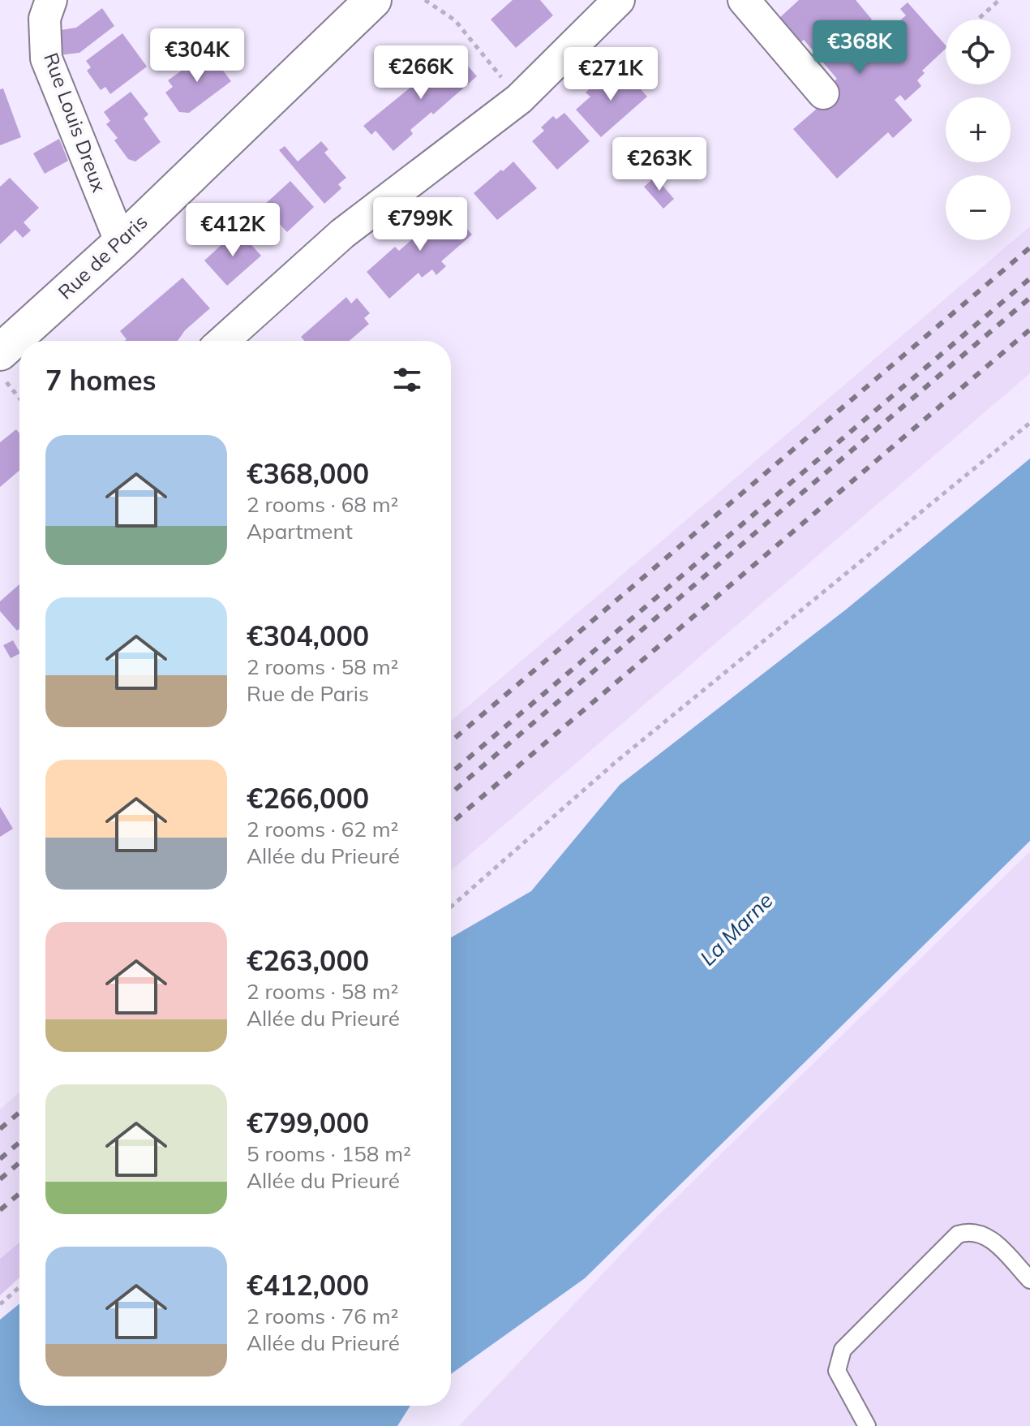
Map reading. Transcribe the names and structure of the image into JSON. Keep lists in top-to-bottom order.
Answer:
{
  "streets": {
    "main road": ["Rue de Paris"],
    "street": ["Rue Louis Dreux"]
  },
  "crossings": [
    ["Rue Louis Dreux", "Rue de Paris"]
  ],
  "water": ["La Marne"],
  "page": {
    "map_buttons": ["+", "−"],
    "price": [
      "€368K",
      "€304K",
      "€266K",
      "€271K",
      "€263K",
      "€799K",
      "€412K"
    ],
    "heading": "7 homes",
    "list": [
      {
        "name": "€368,000",
        "note": "2 rooms · 68 m² · Apartment"
      },
      {
        "name": "€304,000",
        "note": "2 rooms · 58 m² · Rue de Paris"
      },
      {
        "name": "€266,000",
        "note": "2 rooms · 62 m² · Allée du Prieuré"
      },
      {
        "name": "€263,000",
        "note": "2 rooms · 58 m² · Allée du Prieuré"
      },
      {
        "name": "€799,000",
        "note": "5 rooms · 158 m² · Allée du Prieuré"
      },
      {
        "name": "€412,000",
        "note": "2 rooms · 76 m² · Allée du Prieuré"
      }
    ]
  }
}
